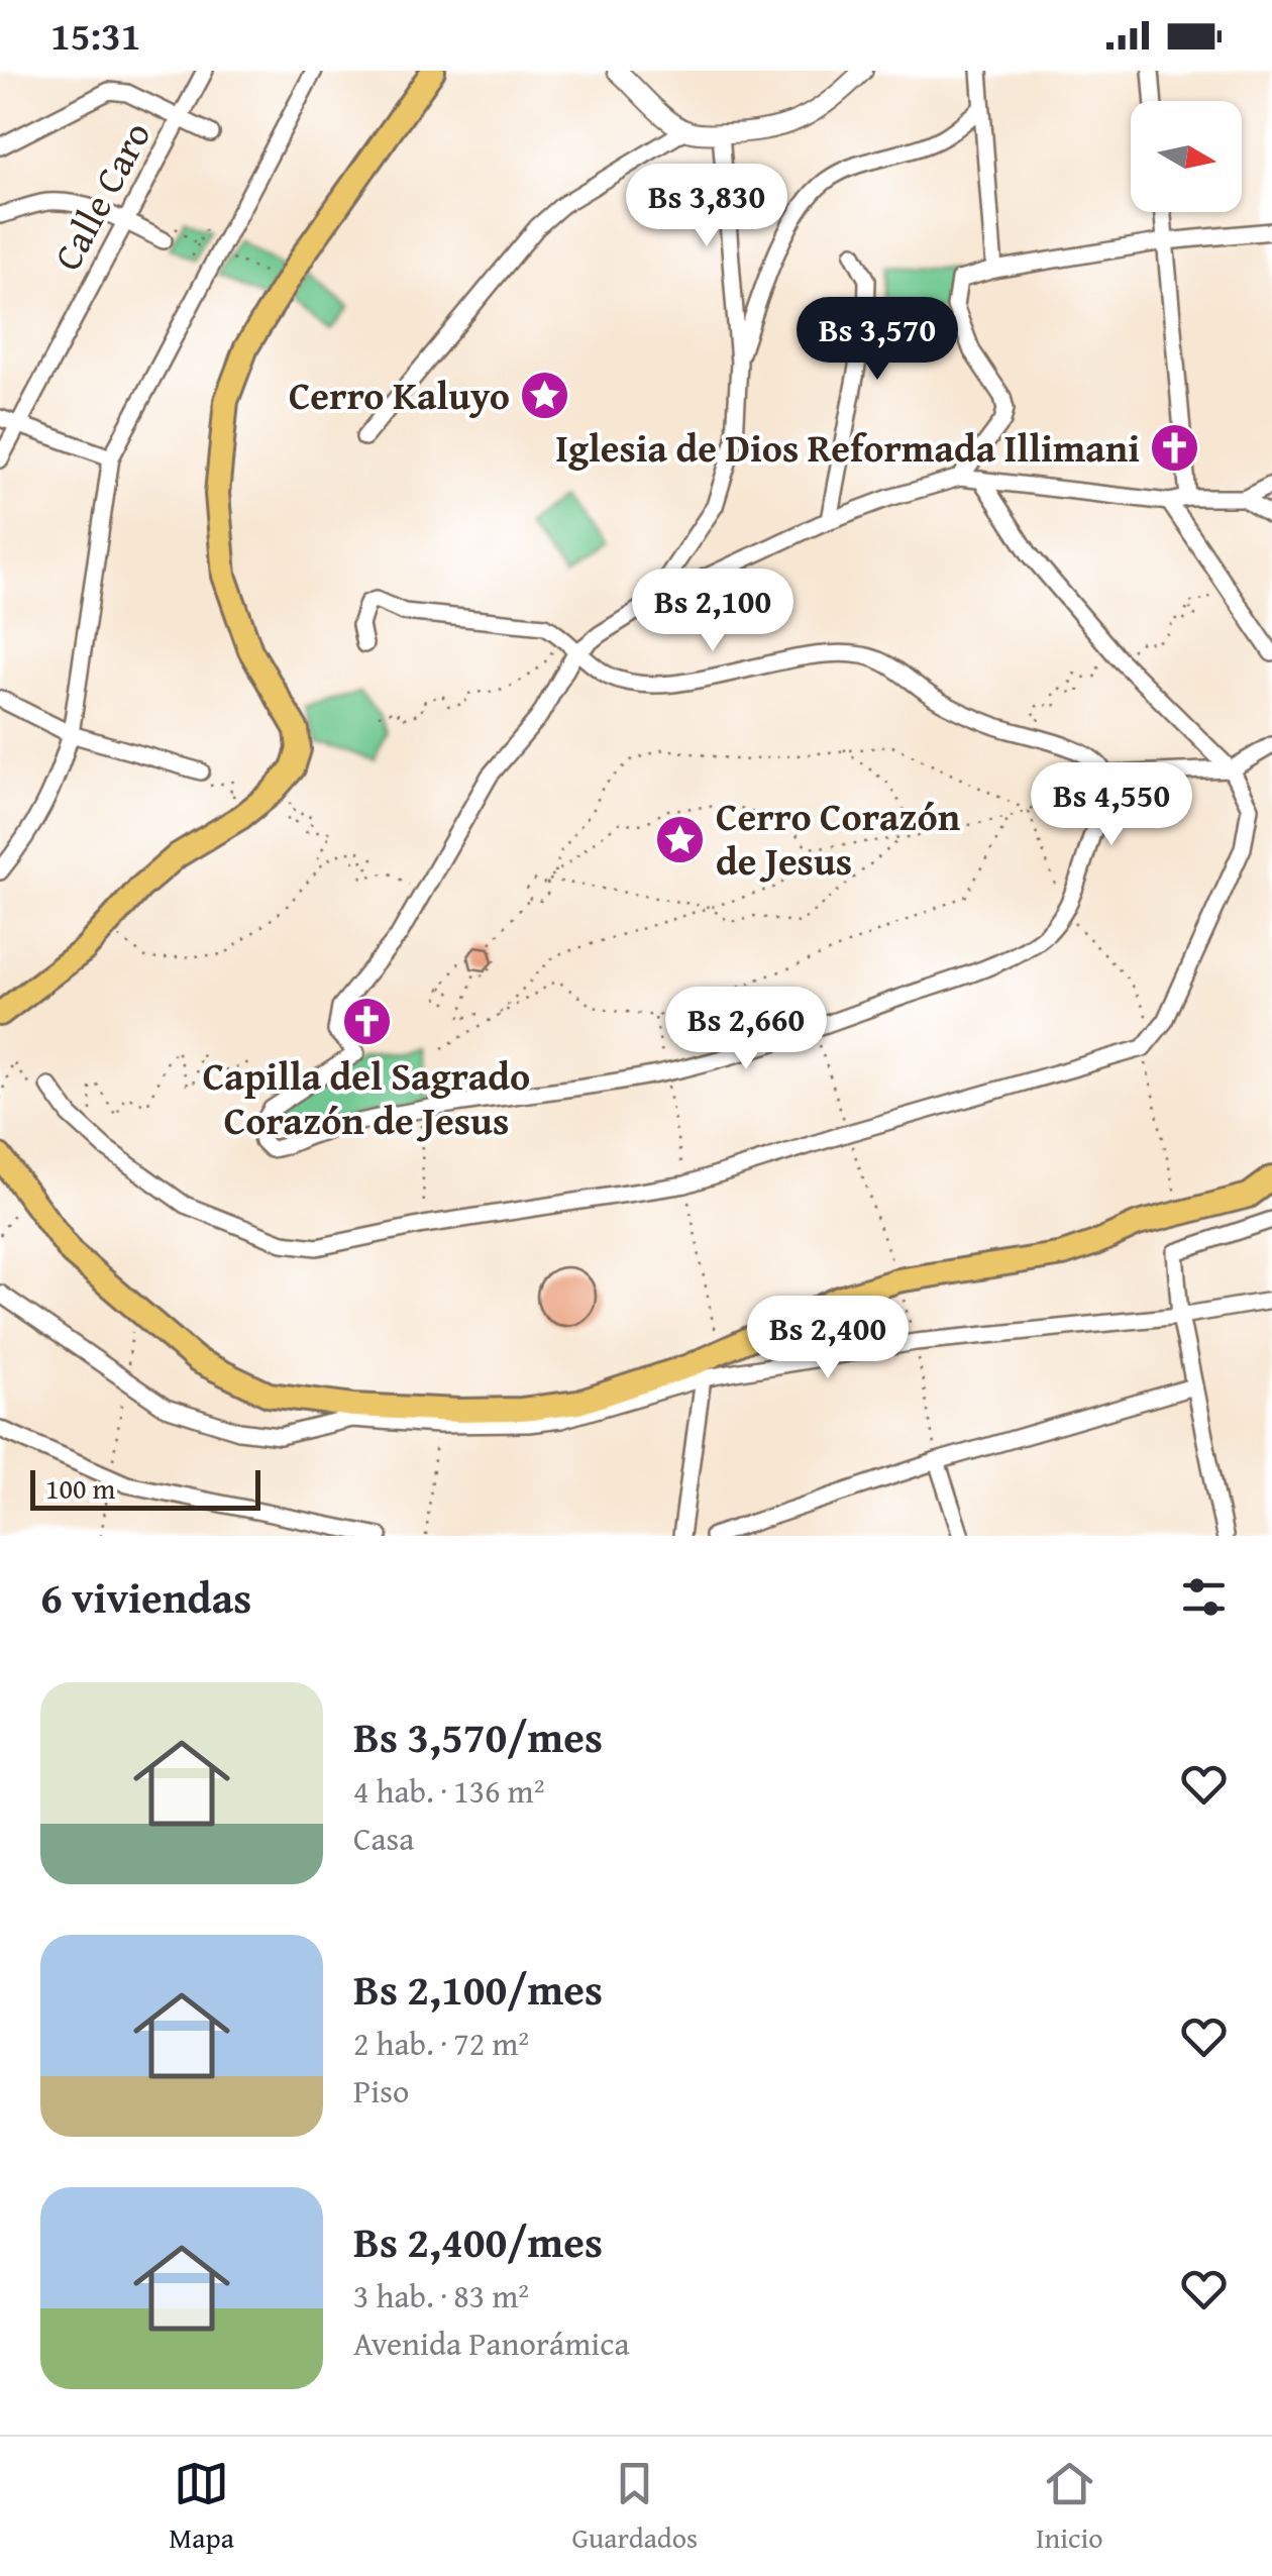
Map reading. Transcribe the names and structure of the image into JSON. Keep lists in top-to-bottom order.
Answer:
{
  "streets": {
    "street": ["Calle Caro"]
  },
  "places": {
    "place": ["Cerro Kaluyo", "Cerro Corazón de Jesus"],
    "church": ["Iglesia de Dios Reformada Illimani", "Capilla del Sagrado Corazón de Jesus"]
  },
  "scale_bar": "100 m",
  "north": "right",
  "page": {
    "status": "15:31",
    "price": [
      "Bs 3,830",
      "Bs 3,570",
      "Bs 2,100",
      "Bs 4,550",
      "Bs 2,660",
      "Bs 2,400"
    ],
    "scale": "100 m",
    "heading": "6 viviendas",
    "list": [
      {
        "name": "Bs 3,570/mes",
        "note": "4 hab. · 136 m² · Casa"
      },
      {
        "name": "Bs 2,100/mes",
        "note": "2 hab. · 72 m² · Piso"
      },
      {
        "name": "Bs 2,400/mes",
        "note": "3 hab. · 83 m² · Avenida Panorámica"
      }
    ],
    "tabs": ["Mapa", "Guardados", "Inicio"]
  }
}
